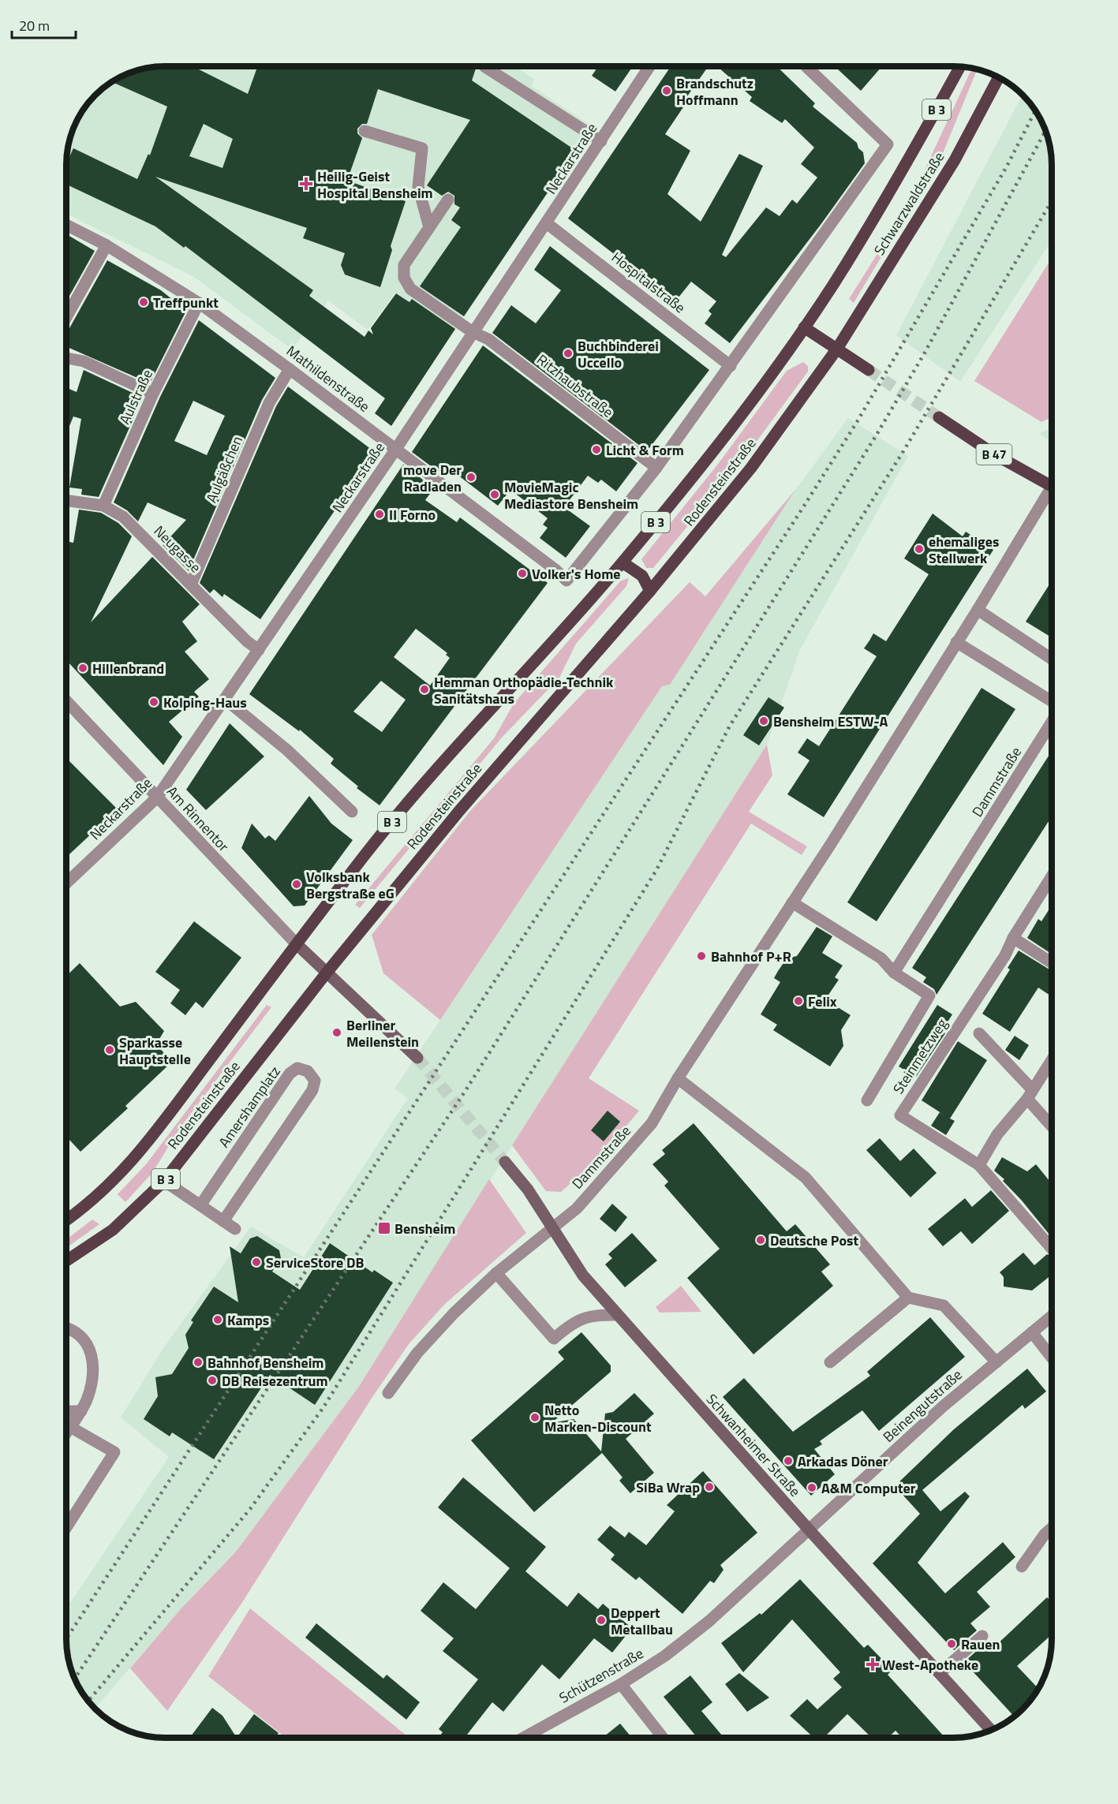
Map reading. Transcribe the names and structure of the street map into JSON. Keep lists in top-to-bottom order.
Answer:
{
  "streets": {
    "main road": [
      "B 3",
      "Schwarzwaldstraße",
      "B 47",
      "Rodensteinstraße",
      "Schwanheimer Straße"
    ],
    "street": [
      "Neckarstraße",
      "Hospitalstraße",
      "Mathildenstraße",
      "Ritzhaubstraße",
      "Aulstraße",
      "Aulgäßchen",
      "Neugasse",
      "Dammstraße",
      "Am Rinnentor",
      "Steinmetzweg",
      "Amershamplatz",
      "Beinengutstraße",
      "Schützenstraße"
    ]
  },
  "crossings": [
    ["Neckarstraße", "Hospitalstraße"],
    ["Neckarstraße", "Mathildenstraße"],
    ["Neckarstraße", "Ritzhaubstraße"],
    ["Neckarstraße", "Neugasse"],
    ["Neckarstraße", "Am Rinnentor"],
    ["Schwarzwaldstraße", "Rodensteinstraße"],
    ["Mathildenstraße", "Ritzhaubstraße"],
    ["Mathildenstraße", "Aulstraße"],
    ["Mathildenstraße", "Aulgäßchen"],
    ["Aulstraße", "Neugasse"],
    ["Aulgäßchen", "Neugasse"],
    ["Rodensteinstraße", "Am Rinnentor"],
    ["Dammstraße", "Schwanheimer Straße"],
    ["Beinengutstraße", "Schwanheimer Straße"],
    ["Beinengutstraße", "Schützenstraße"],
    ["Schwanheimer Straße", "Schützenstraße"]
  ],
  "places": {
    "other": [
      "Brandschutz Hoffmann",
      "Treffpunkt",
      "Buchbinderei Uccello",
      "Licht & Form",
      "move Der Radladen",
      "MovieMagic Mediastore Bensheim",
      "Il Forno",
      "ehemaliges Stellwerk",
      "Volker's Home",
      "Hillenbrand",
      "Hemman Orthopädie-Technik Sanitätshaus",
      "Kolping-Haus",
      "Bensheim ESTW-A",
      "Volksbank Bergstraße eG",
      "Bahnhof P+R",
      "Felix",
      "Berliner Meilenstein",
      "Sparkasse Hauptstelle",
      "Deutsche Post",
      "ServiceStore DB",
      "Kamps",
      "Bahnhof Bensheim",
      "DB Reisezentrum",
      "Netto Marken-Discount",
      "Arkadas Döner",
      "SiBa Wrap",
      "A&M Computer",
      "Deppert Metallbau",
      "Rauen"
    ],
    "health": ["Heilig-Geist Hospital Bensheim", "West-Apotheke"],
    "transit": ["Bensheim"]
  },
  "scale_bar": "20 m"
}
